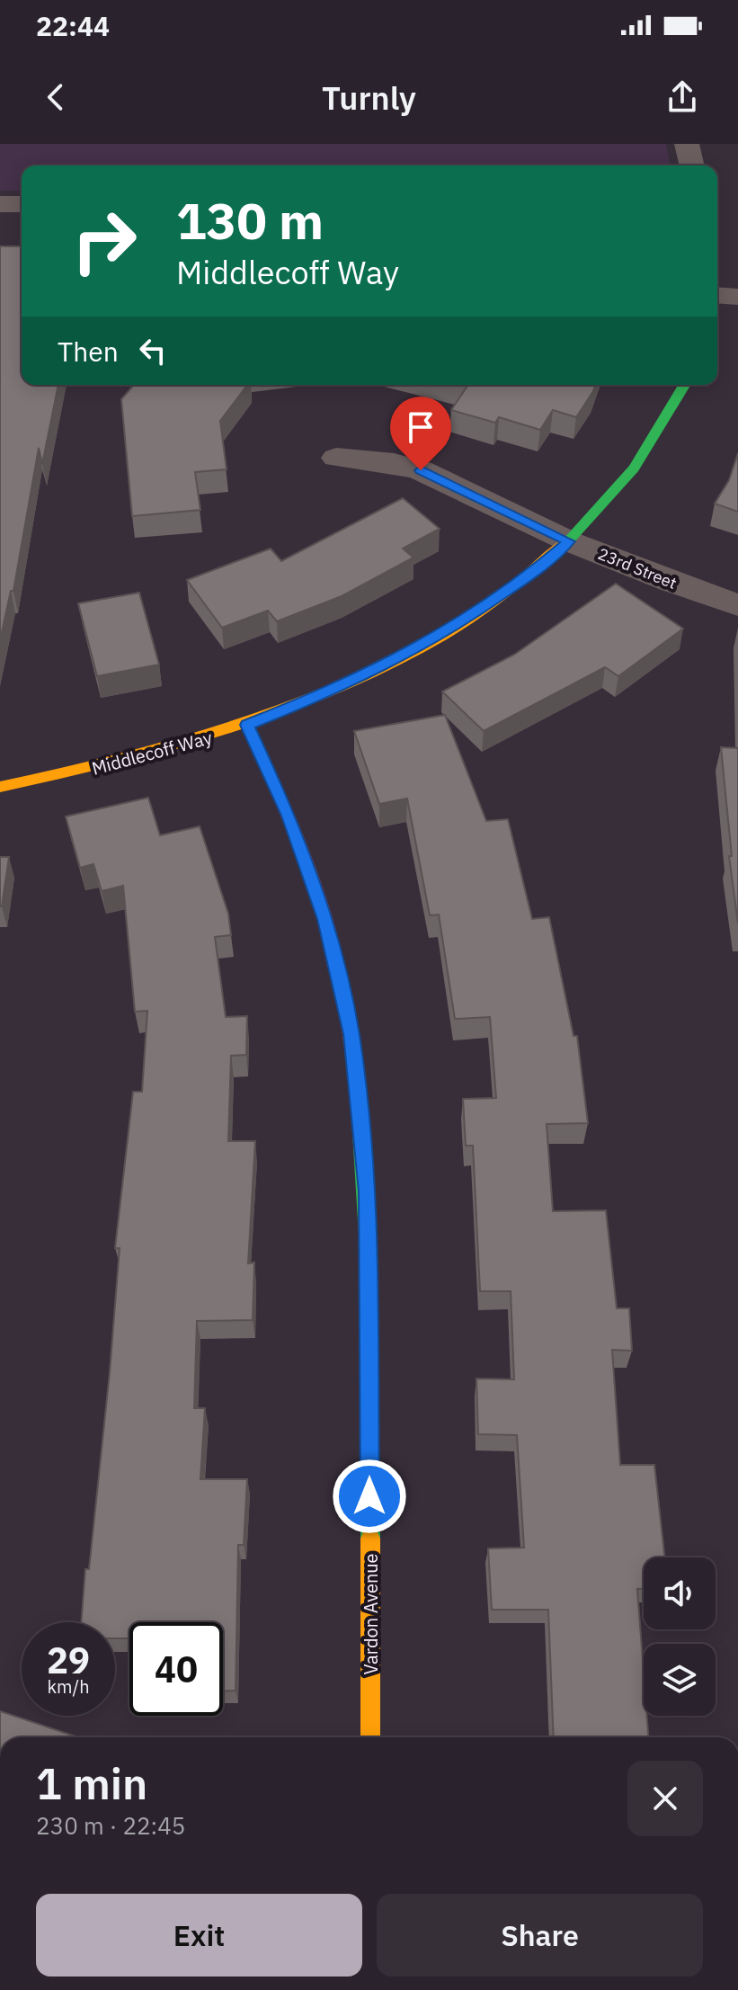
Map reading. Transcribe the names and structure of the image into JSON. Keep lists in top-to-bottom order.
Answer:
{
  "streets": {
    "street": ["23rd Street", "Middlecoff Way", "Vardon Avenue"]
  },
  "crossings": [
    ["23rd Street", "Middlecoff Way"],
    ["Middlecoff Way", "Vardon Avenue"]
  ],
  "page": {
    "status": "22:44",
    "header": "Turnly",
    "turn": ["130 m", "Middlecoff Way"],
    "then": "Then",
    "speed": "29 km/h",
    "limit": "40",
    "heading": ["1 min", "230 m · 22:45"],
    "buttons": ["Exit", "Share"]
  }
}
